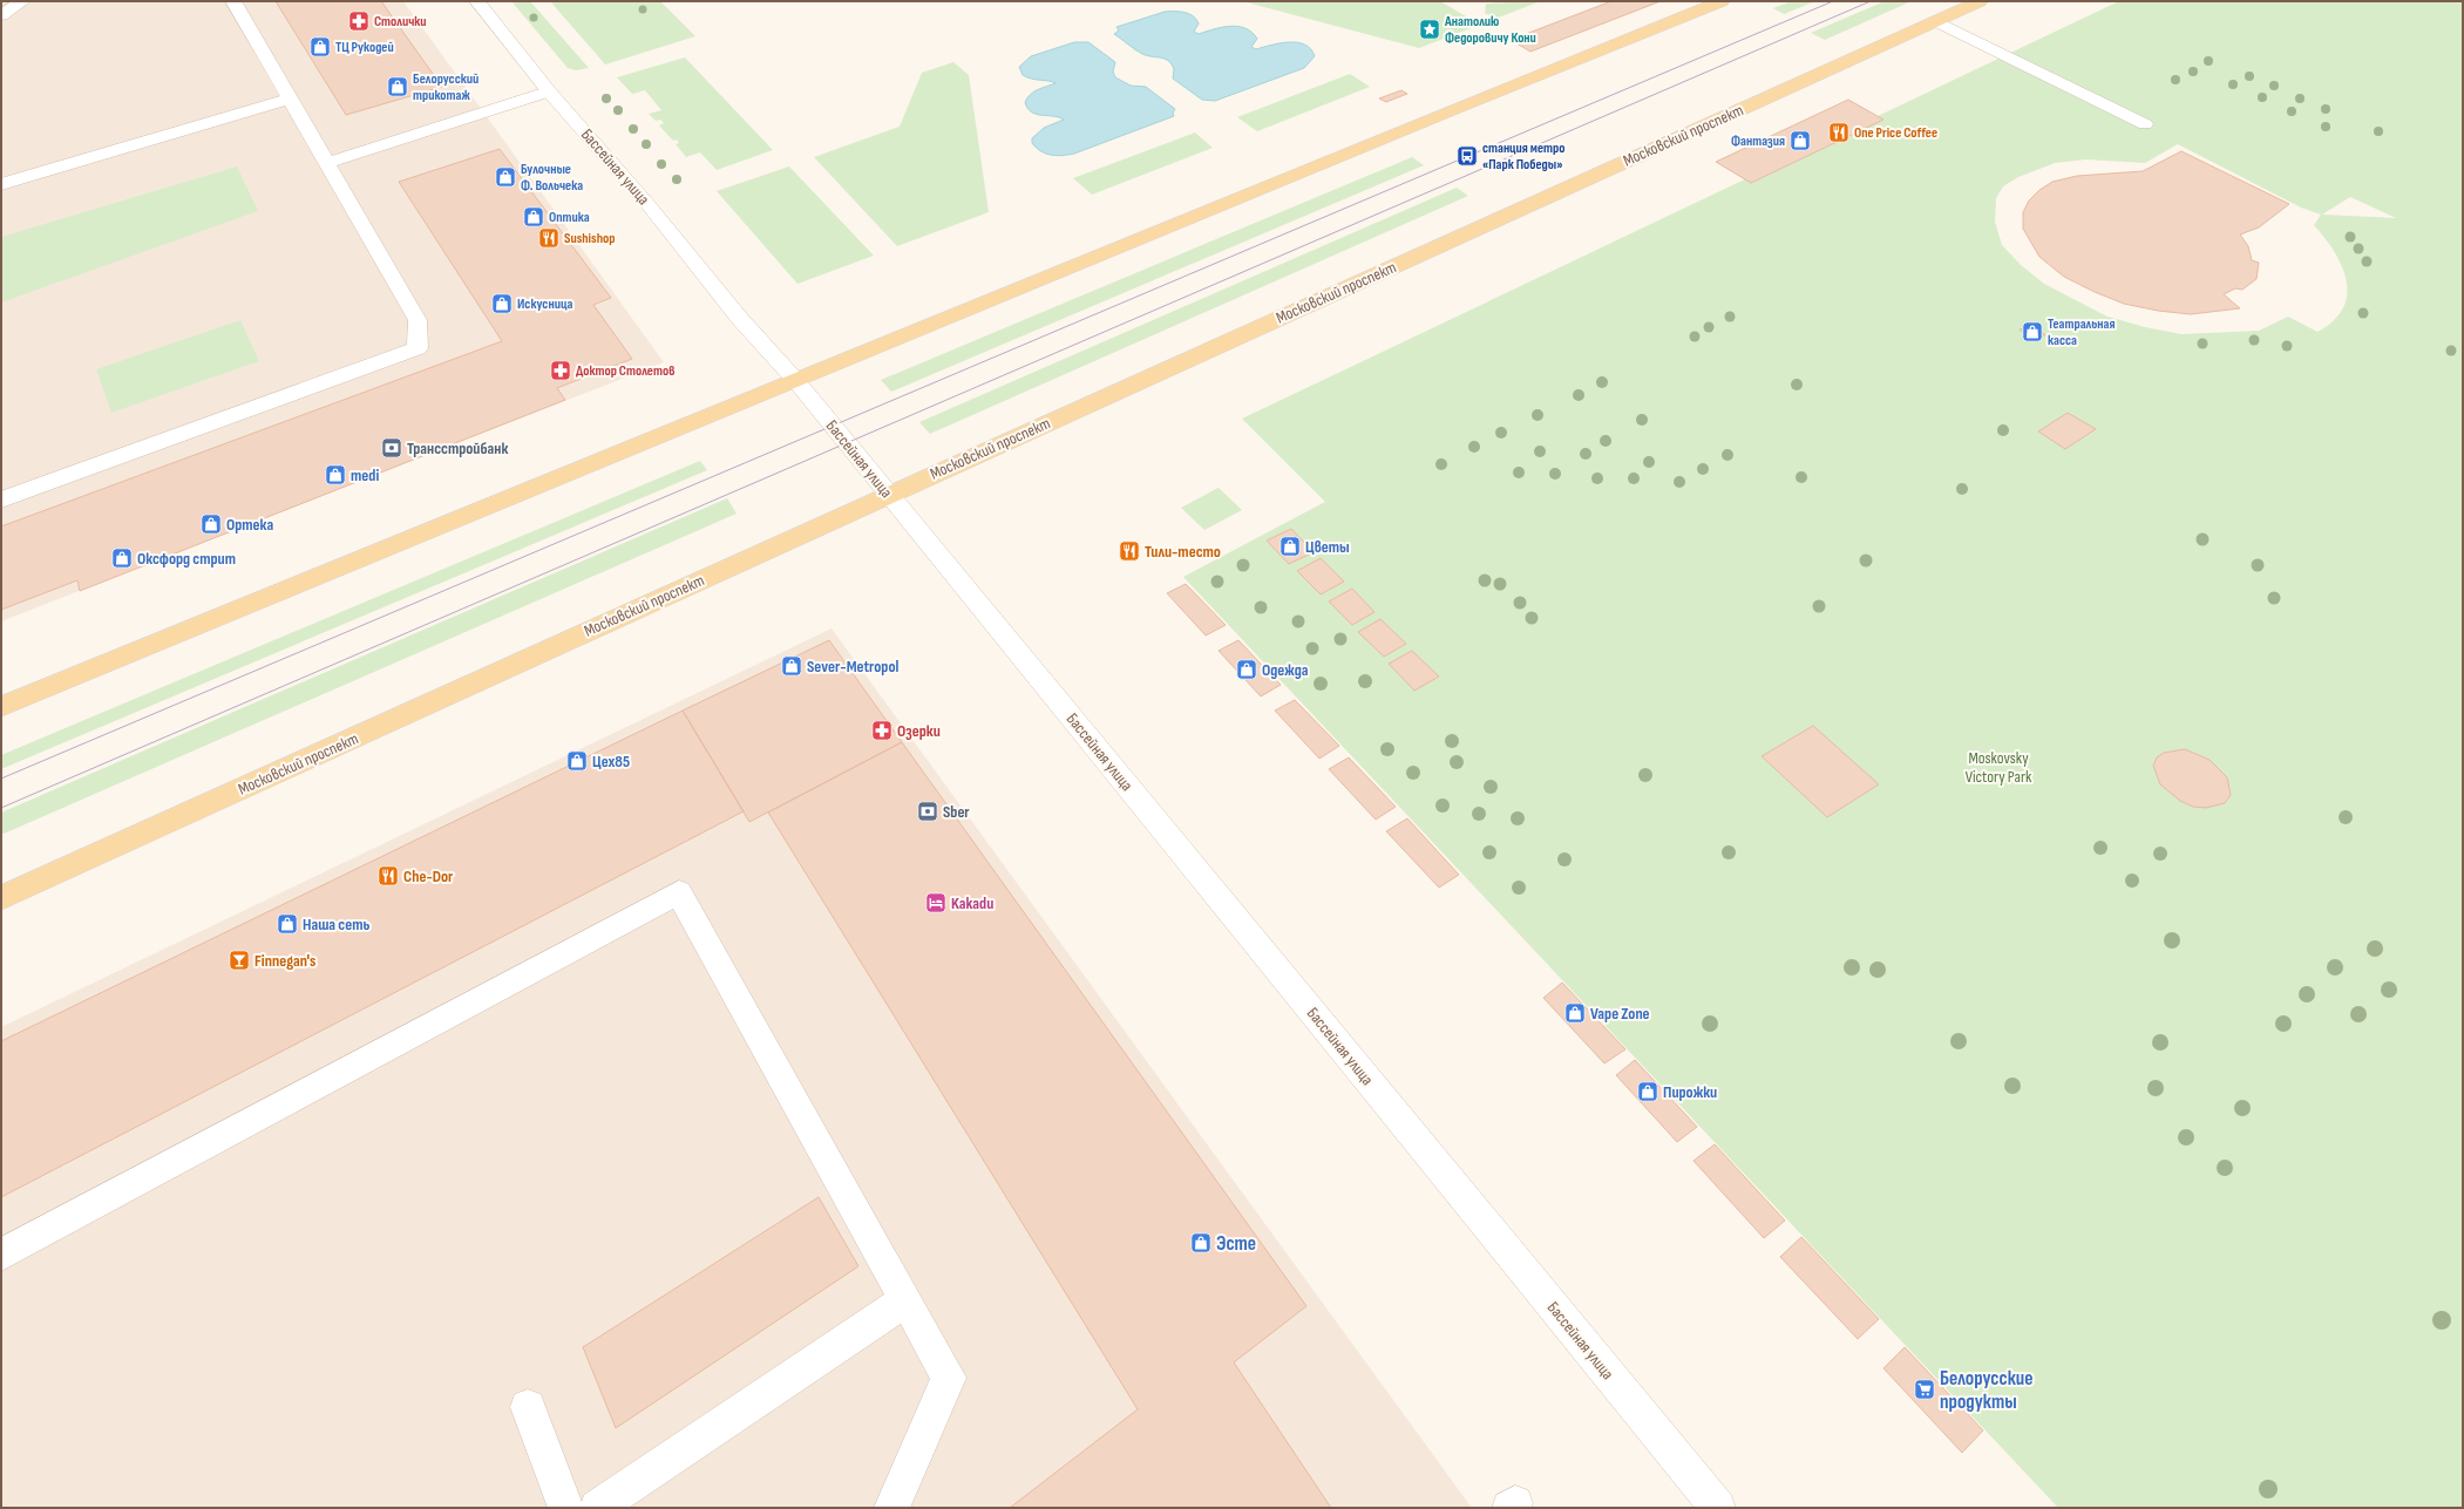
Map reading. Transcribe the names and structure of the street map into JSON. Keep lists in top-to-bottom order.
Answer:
{
  "streets": {
    "main road": ["Московский проспект"],
    "street": ["Бассейная улица"]
  },
  "crossings": [
    ["Московский проспект", "Бассейная улица"]
  ],
  "parks": ["Moskovsky Victory Park"],
  "places": {
    "pharmacy": ["Столички", "Доктор Столетов", "Озерки"],
    "place": ["Анатолию Федоровичу Кони"],
    "shop": [
      "ТЦ Рукодей",
      "Белорусский трикотаж",
      "Фантазия",
      "Булочные Ф. Вольчека",
      "Оптика",
      "Искусница",
      "Театральная касса",
      "medi",
      "Ортека",
      "Цветы",
      "Оксфорд стрит",
      "Sever-Metropol",
      "Одежда",
      "Цех85",
      "Наша сеть",
      "Vape Zone",
      "Пирожки",
      "Эсте"
    ],
    "restaurant": [
      "One Price Coffee",
      "Sushishop",
      "Тили-тесто",
      "Che-Dor"
    ],
    "bus stop": ["станция метро «Парк Победы»"],
    "bank": ["Трансстройбанк", "Sber"],
    "hotel": ["Kakadu"],
    "bar": ["Finnegan's"],
    "supermarket": ["Белорусские продукты"]
  }
}
